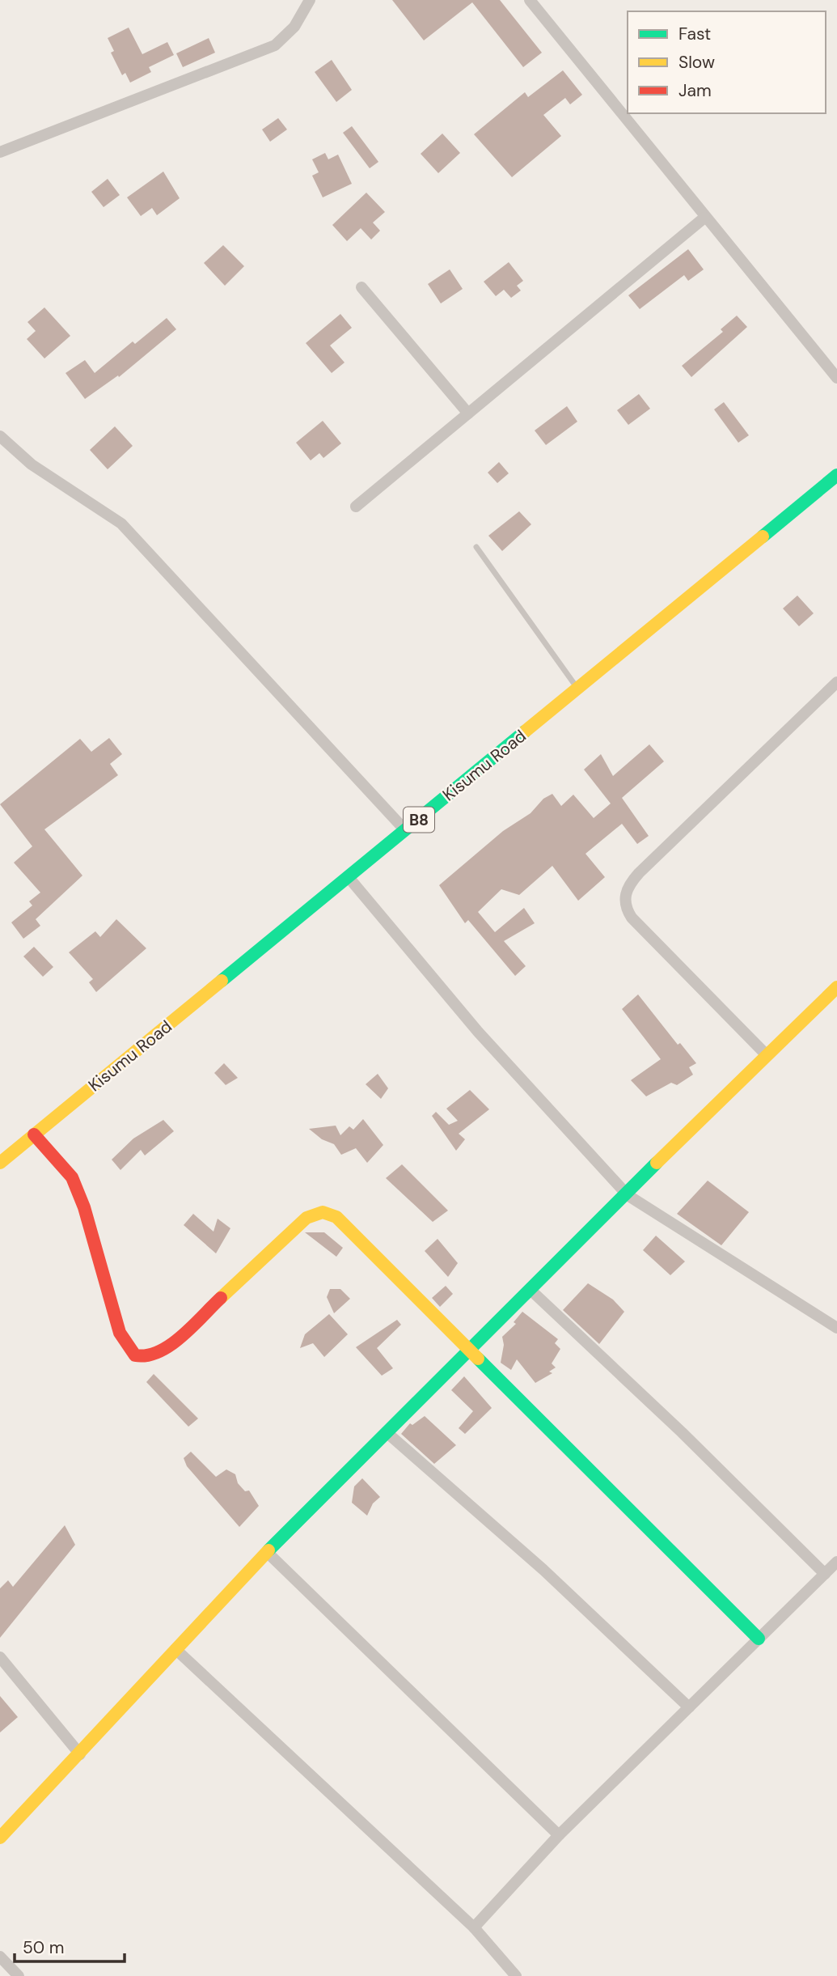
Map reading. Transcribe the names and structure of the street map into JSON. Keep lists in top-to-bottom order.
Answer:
{
  "streets": {
    "main road": ["Kisumu Road", "B8"]
  },
  "legend": ["Fast", "Slow", "Jam"],
  "scale_bar": "50 m"
}
